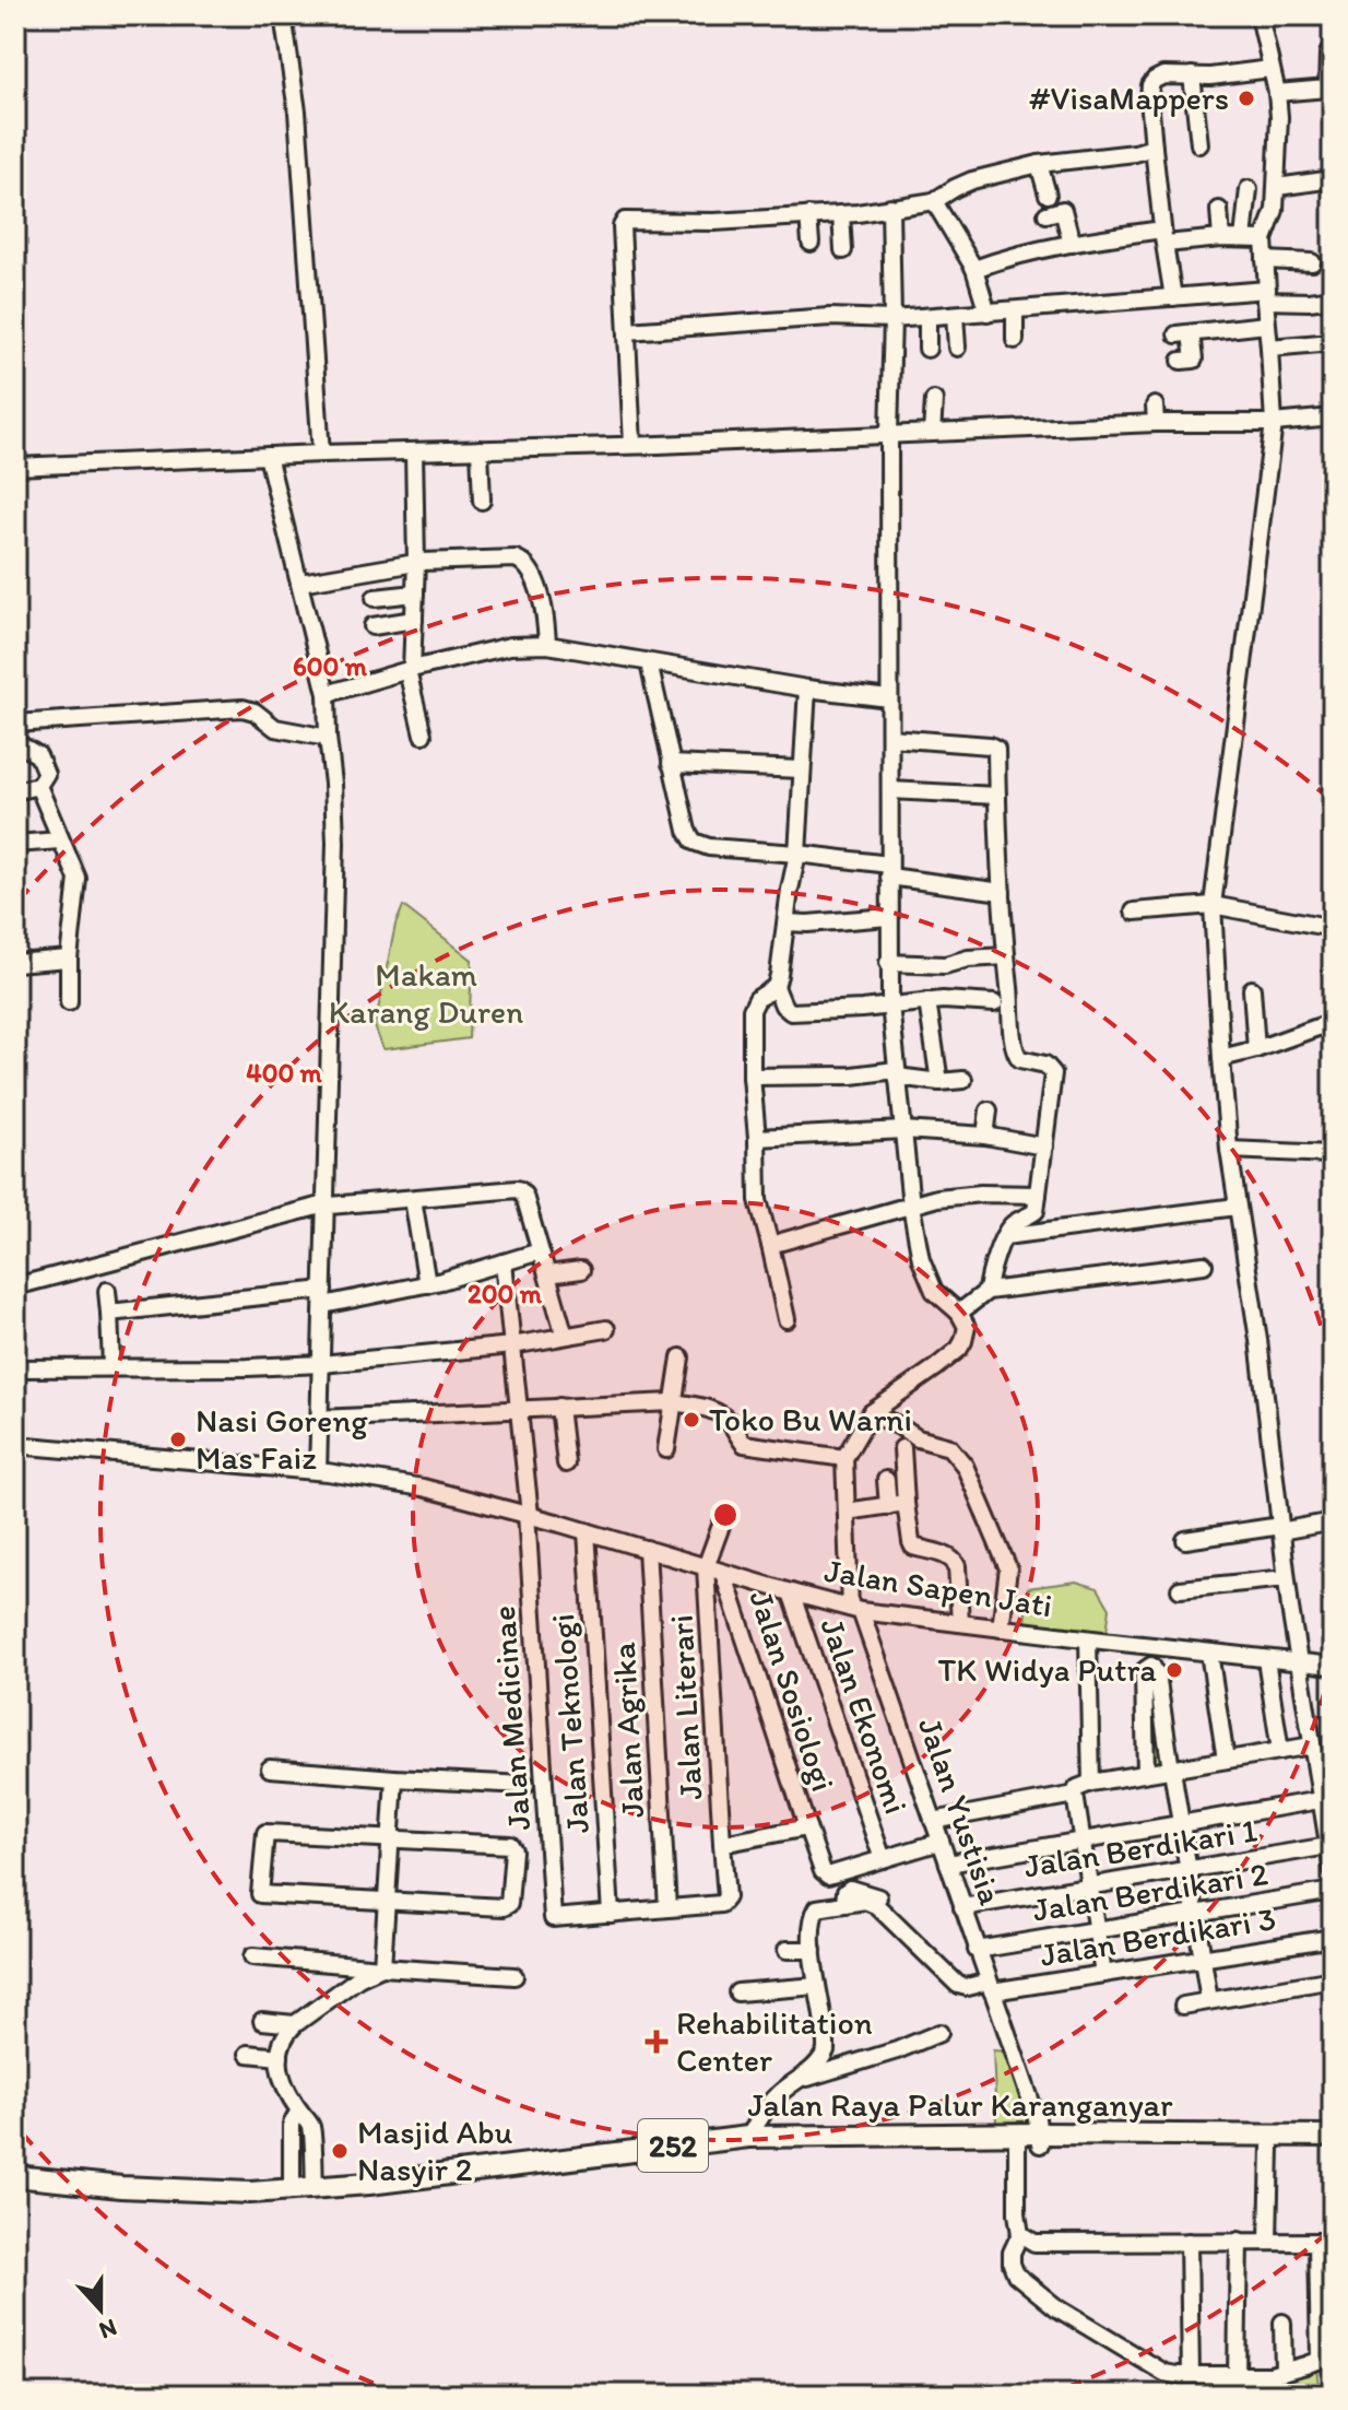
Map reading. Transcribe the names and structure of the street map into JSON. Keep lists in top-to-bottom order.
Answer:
{
  "streets": {
    "main road": ["Jalan Raya Palur Karanganyar", "252"],
    "street": [
      "Jalan Sapen Jati",
      "Jalan Sosiologi",
      "Jalan Literari",
      "Jalan Ekonomi",
      "Jalan Medicinae",
      "Jalan Teknologi",
      "Jalan Agrika",
      "Jalan Yustisia",
      "Jalan Berdikari 1",
      "Jalan Berdikari 2",
      "Jalan Berdikari 3"
    ]
  },
  "crossings": [
    ["Jalan Sapen Jati", "Jalan Sosiologi"],
    ["Jalan Sapen Jati", "Jalan Literari"],
    ["Jalan Sapen Jati", "Jalan Ekonomi"],
    ["Jalan Sapen Jati", "Jalan Medicinae"],
    ["Jalan Sapen Jati", "Jalan Teknologi"],
    ["Jalan Sapen Jati", "Jalan Agrika"],
    ["Jalan Sapen Jati", "Jalan Yustisia"],
    ["Jalan Sosiologi", "Jalan Ekonomi"],
    ["Jalan Literari", "Jalan Agrika"],
    ["Jalan Medicinae", "Jalan Teknologi"],
    ["Jalan Yustisia", "Jalan Berdikari 1"],
    ["Jalan Yustisia", "Jalan Berdikari 2"],
    ["Jalan Yustisia", "Jalan Berdikari 3"],
    ["Jalan Yustisia", "Jalan Raya Palur Karanganyar"]
  ],
  "parks": ["Makam Karang Duren"],
  "places": {
    "other": [
      "#VisaMappers",
      "Toko Bu Warni",
      "Nasi Goreng Mas Faiz",
      "TK Widya Putra",
      "Masjid Abu Nasyir 2"
    ],
    "health": ["Rehabilitation Center"]
  },
  "north": "bottom",
  "rings": ["600 m", "400 m", "200 m"]
}
